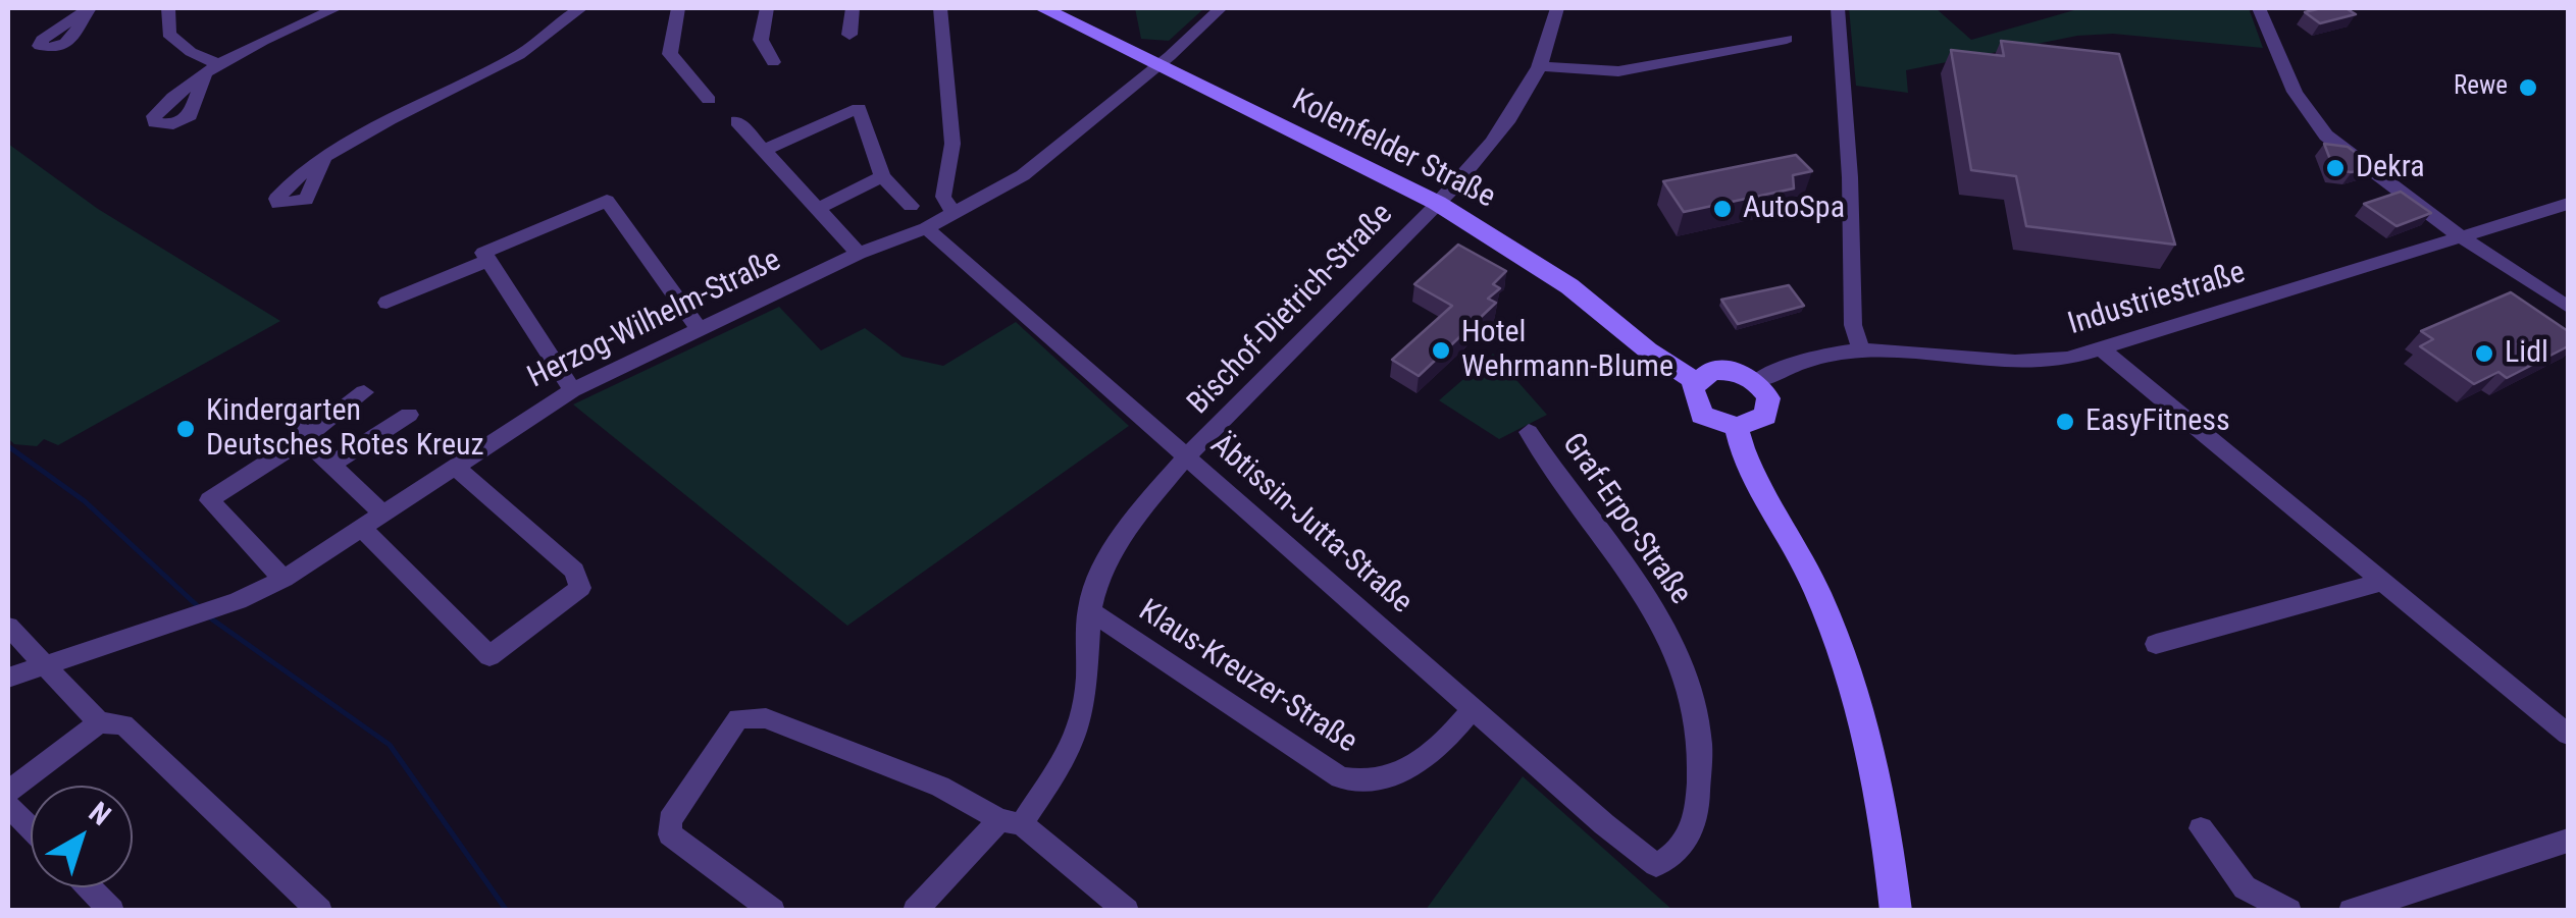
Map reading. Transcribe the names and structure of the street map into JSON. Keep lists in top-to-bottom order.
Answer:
{
  "streets": {
    "main road": ["Kolenfelder Straße"],
    "street": [
      "Industriestraße",
      "Bischof-Dietrich-Straße",
      "Herzog-Wilhelm-Straße",
      "Graf-Erpo-Straße",
      "Äbtissin-Jutta-Straße",
      "Klaus-Kreuzer-Straße"
    ]
  },
  "crossings": [
    ["Kolenfelder Straße", "Industriestraße"],
    ["Kolenfelder Straße", "Bischof-Dietrich-Straße"],
    ["Kolenfelder Straße", "Herzog-Wilhelm-Straße"],
    ["Bischof-Dietrich-Straße", "Äbtissin-Jutta-Straße"],
    ["Bischof-Dietrich-Straße", "Klaus-Kreuzer-Straße"],
    ["Herzog-Wilhelm-Straße", "Äbtissin-Jutta-Straße"],
    ["Graf-Erpo-Straße", "Äbtissin-Jutta-Straße"],
    ["Äbtissin-Jutta-Straße", "Klaus-Kreuzer-Straße"]
  ],
  "places": [
    "Rewe",
    "Dekra",
    "AutoSpa",
    "Hotel Wehrmann-Blume",
    "Lidl",
    "EasyFitness",
    "Kindergarten Deutsches Rotes Kreuz"
  ],
  "north": "top right"
}
